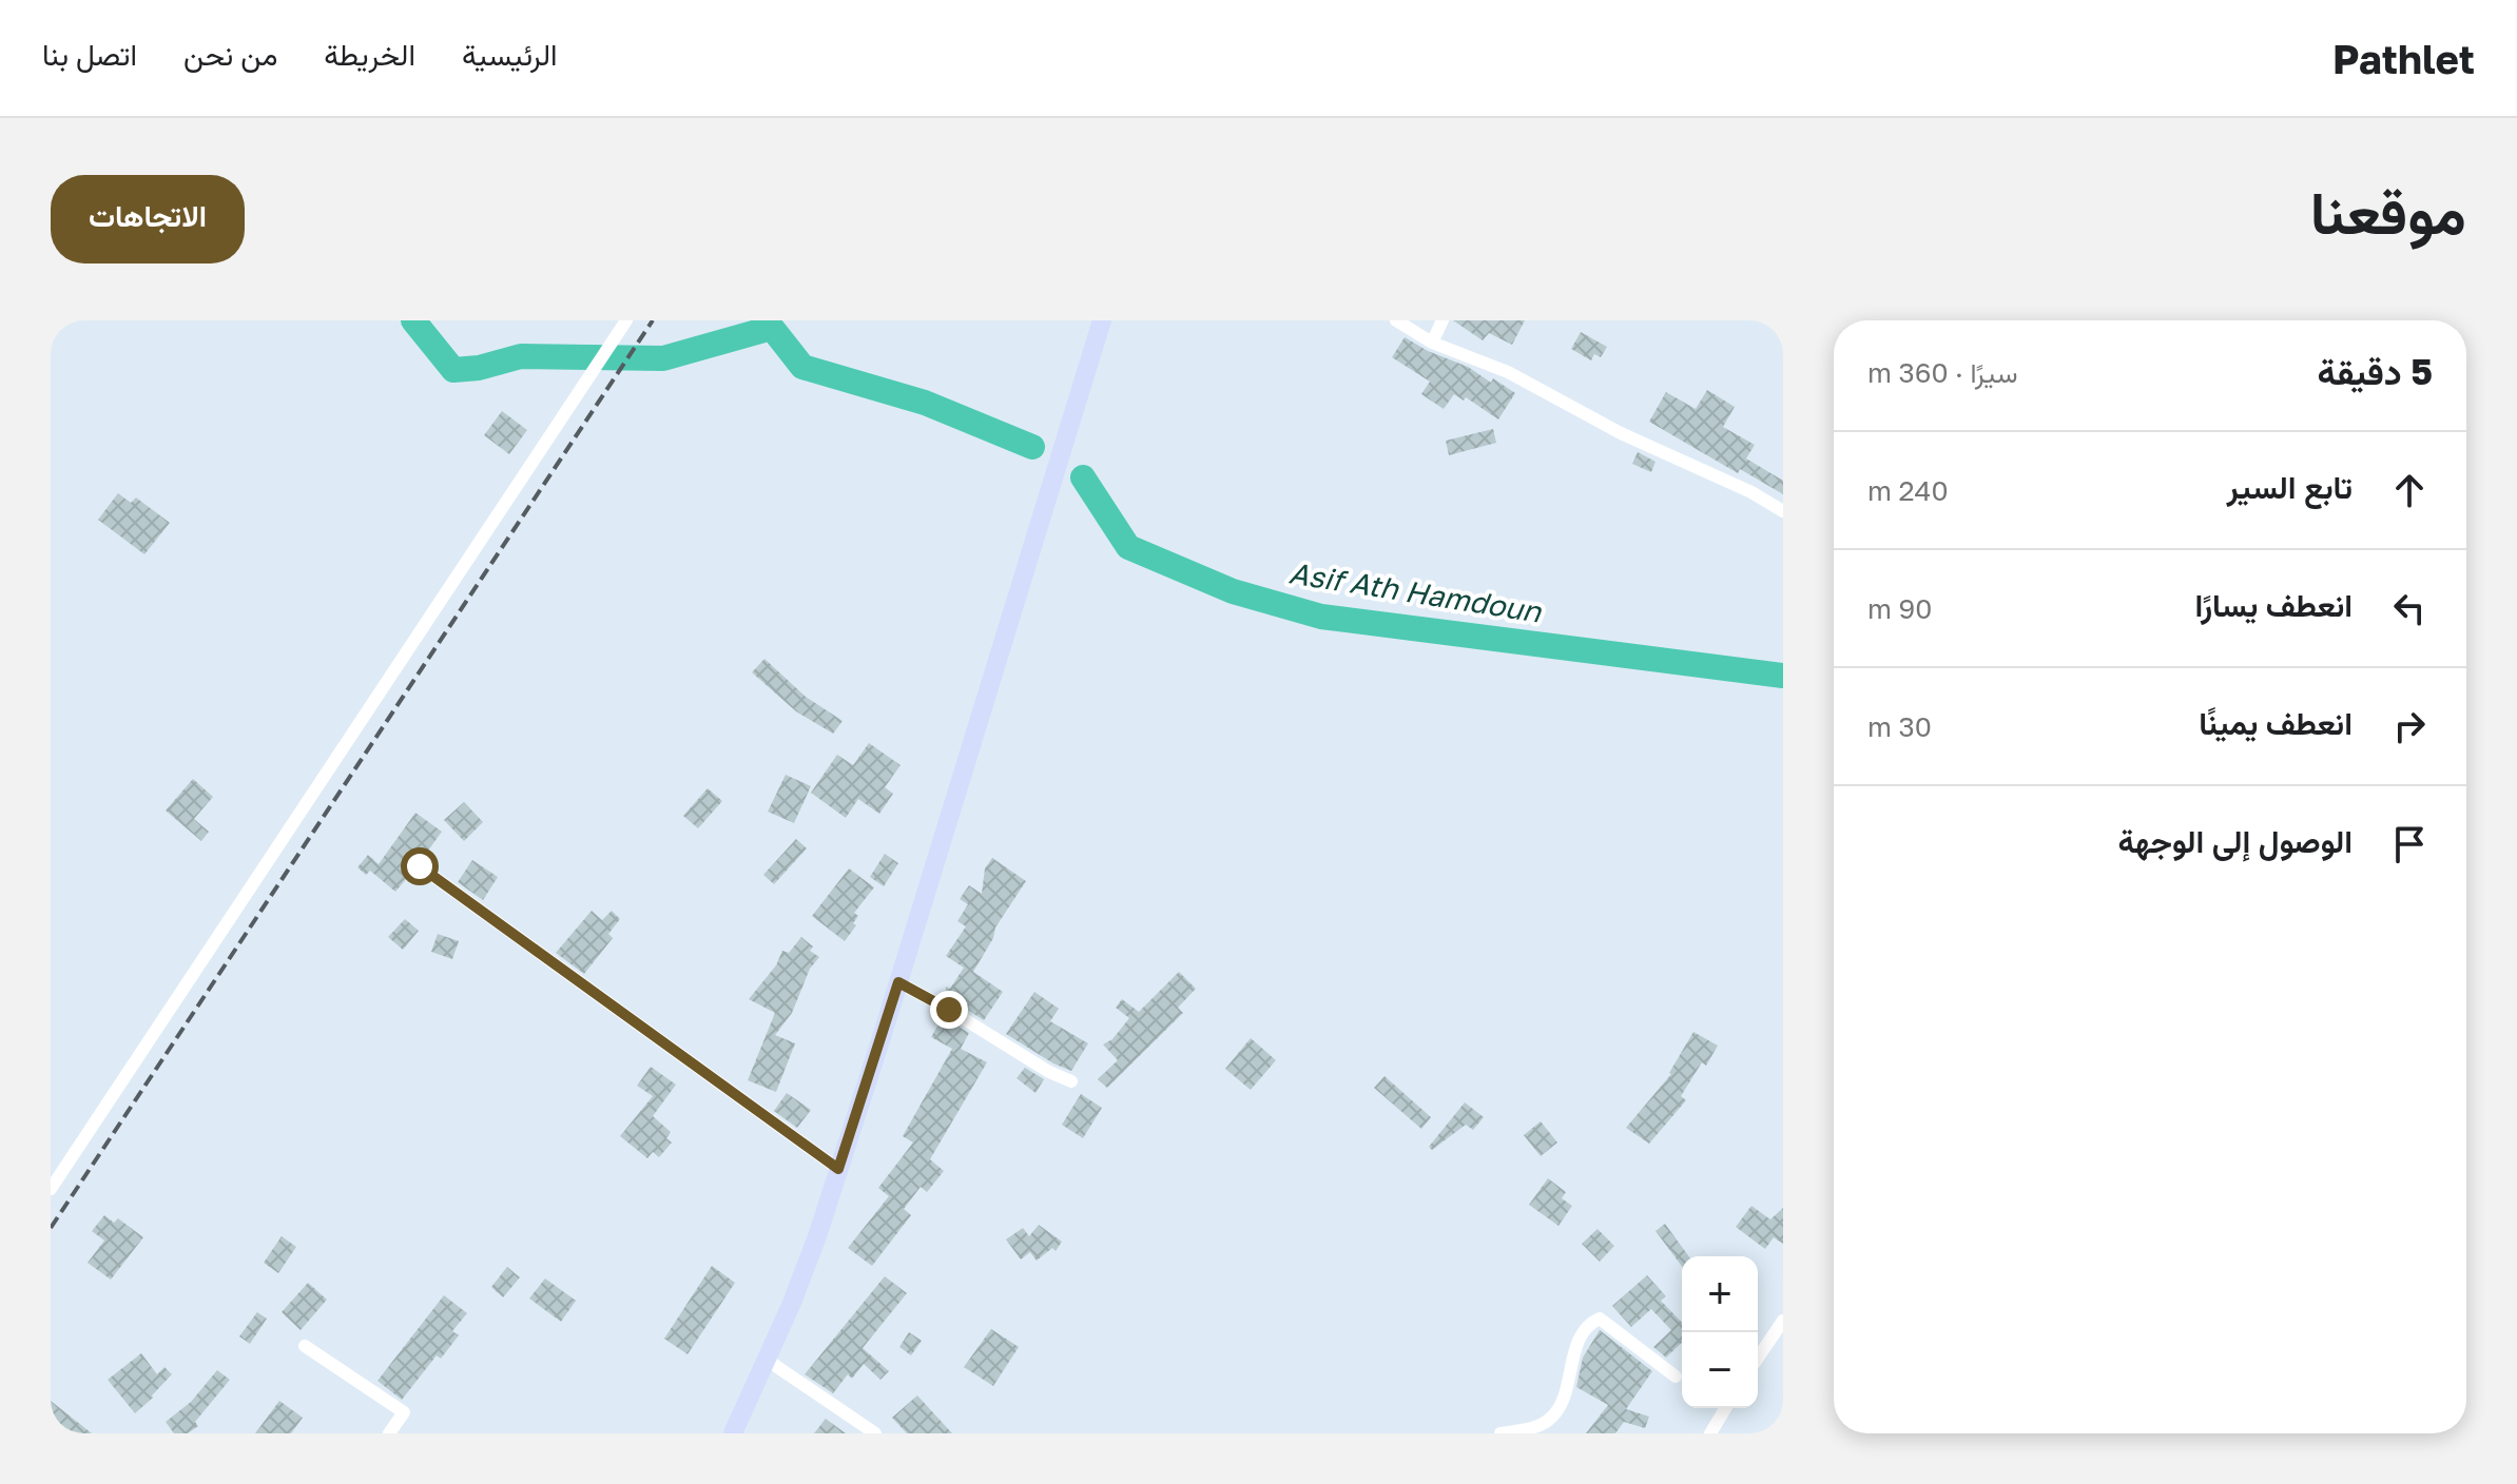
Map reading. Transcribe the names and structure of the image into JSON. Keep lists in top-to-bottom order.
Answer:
{
  "water": ["Asif Ath Hamdoun"],
  "page": {
    "header": "Pathlet",
    "nav": [
      "الرئيسية",
      "الخريطة",
      "من نحن",
      "اتصل بنا"
    ],
    "title": "موقعنا",
    "buttons": "الاتجاهات",
    "heading": ["5 دقيقة", "سيرًا · 360 m"],
    "list": [
      ["تابع السير", "240 m"],
      ["انعطف يسارًا", "90 m"],
      ["انعطف يمينًا", "30 m"],
      "الوصول إلى الوجهة"
    ],
    "map_buttons": ["+", "−"]
  }
}
